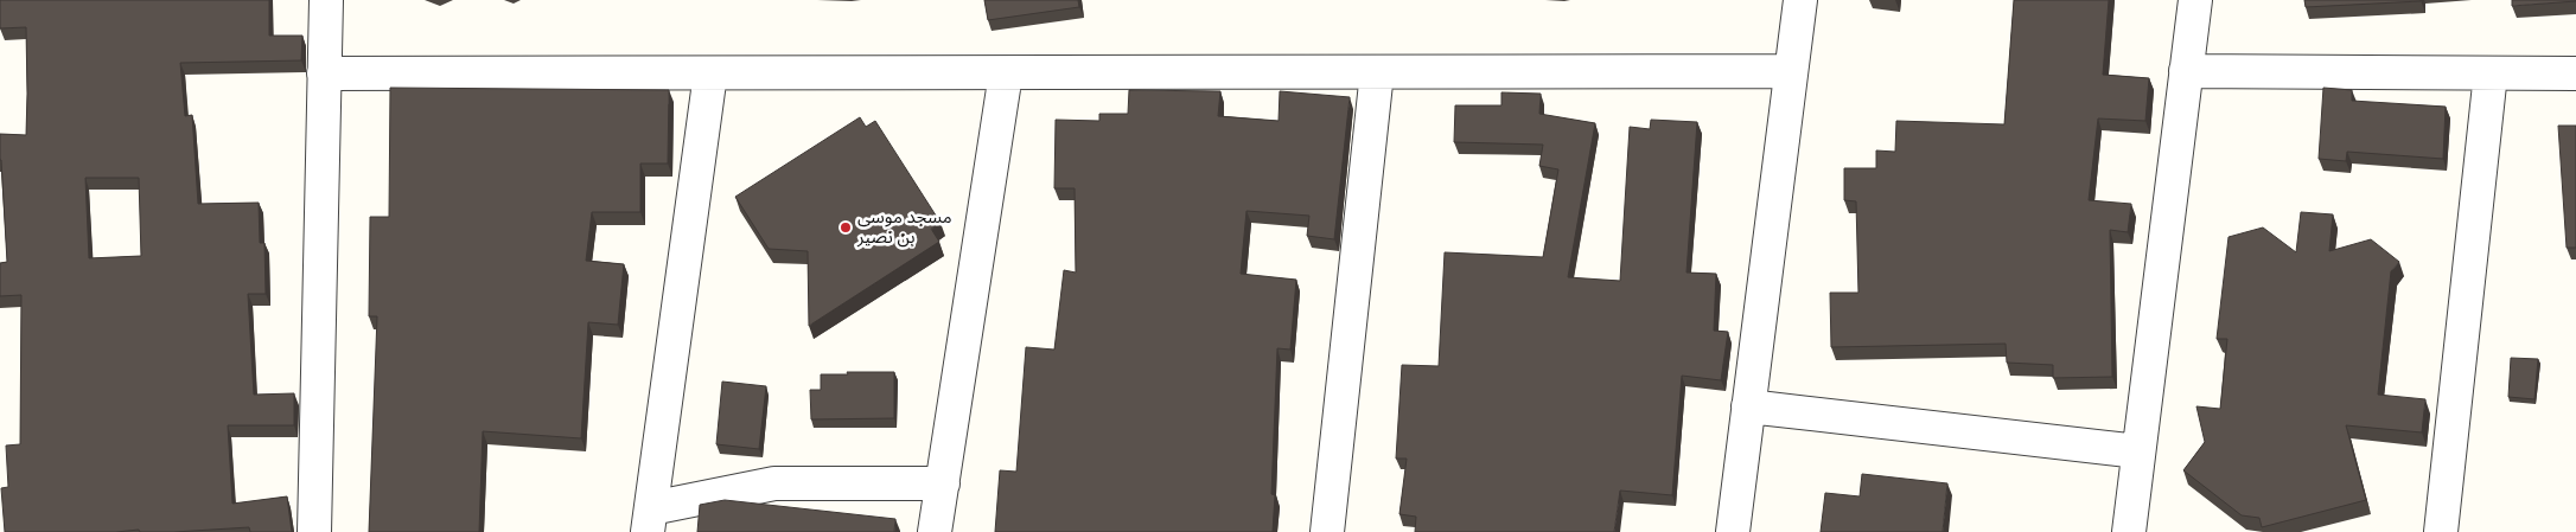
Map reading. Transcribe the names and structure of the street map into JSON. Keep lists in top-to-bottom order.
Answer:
{
  "places": ["مسجد موسى بن نصير"]
}
